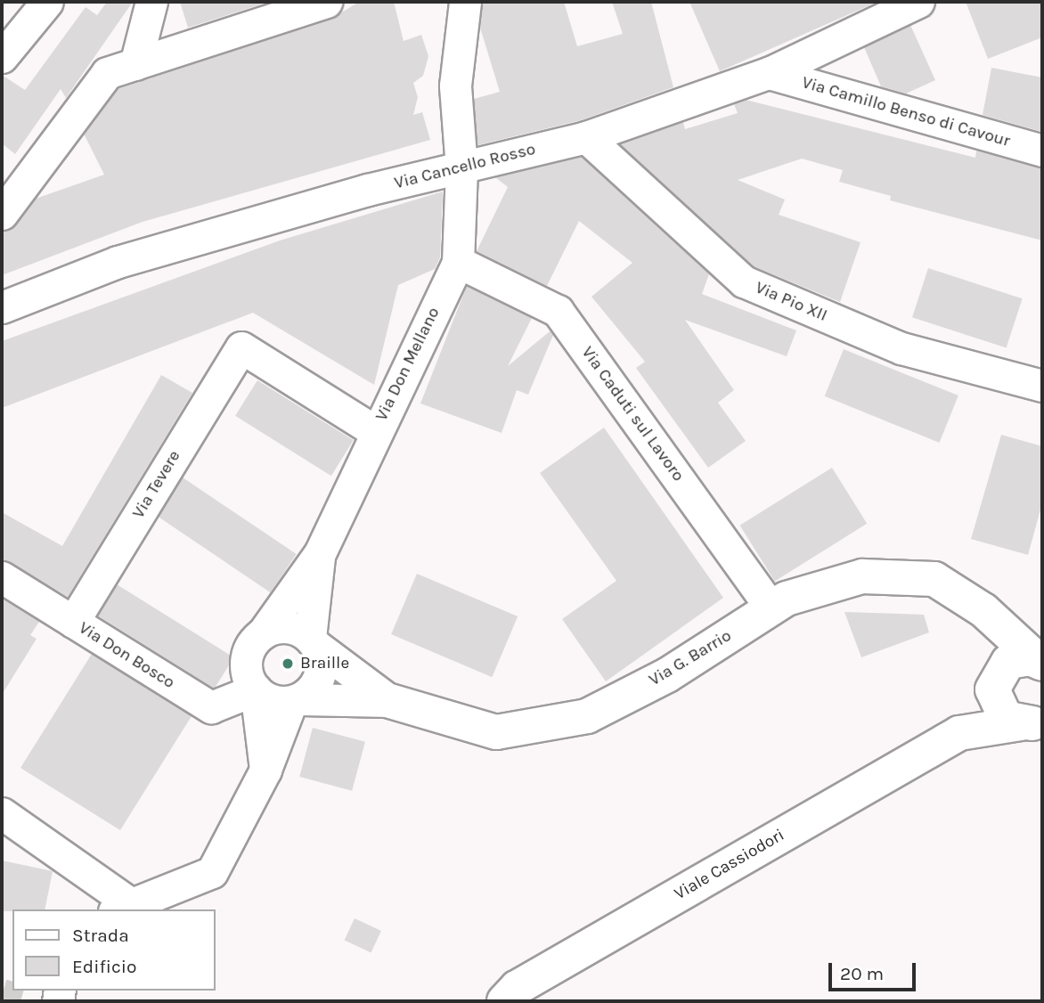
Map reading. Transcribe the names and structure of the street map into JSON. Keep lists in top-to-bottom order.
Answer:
{
  "streets": {
    "street": [
      "Via Camillo Benso di Cavour",
      "Via Cancello Rosso",
      "Via Pio XII",
      "Via Don Mellano",
      "Via Caduti sul Lavoro",
      "Via Tevere",
      "Via Don Bosco",
      "Via G. Barrio",
      "Viale Cassiodori"
    ]
  },
  "crossings": [
    ["Via Camillo Benso di Cavour", "Via Cancello Rosso"],
    ["Via Cancello Rosso", "Via Pio XII"],
    ["Via Cancello Rosso", "Via Don Mellano"],
    ["Via Don Mellano", "Via Caduti sul Lavoro"],
    ["Via Don Mellano", "Via Tevere"],
    ["Via Caduti sul Lavoro", "Via G. Barrio"],
    ["Via Tevere", "Via Don Bosco"]
  ],
  "places": ["Braille"],
  "legend": ["Strada", "Edificio"],
  "scale_bar": "20 m"
}
